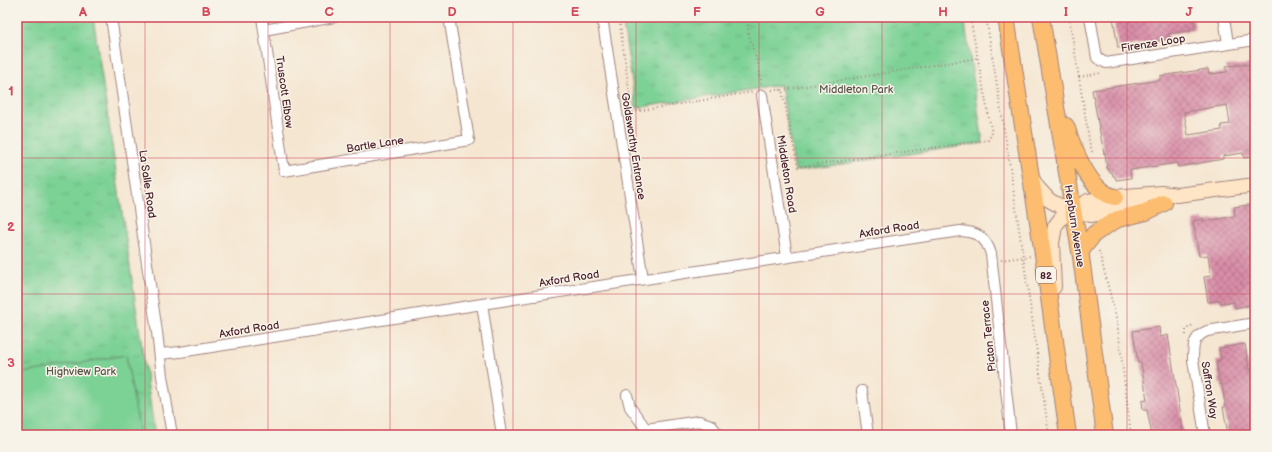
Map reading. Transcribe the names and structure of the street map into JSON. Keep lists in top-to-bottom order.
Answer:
{
  "streets": {
    "main road": ["Hepburn Avenue", "82"],
    "street": [
      "Firenze Loop",
      "Truscott Elbow",
      "Bartle Lane",
      "Goldsworthy Entrance",
      "Middleton Road",
      "La Salle Road",
      "Axford Road",
      "Picton Terrace",
      "Saffron Way"
    ]
  },
  "crossings": [
    ["Truscott Elbow", "Bartle Lane"],
    ["Goldsworthy Entrance", "Axford Road"],
    ["Middleton Road", "Axford Road"],
    ["La Salle Road", "Axford Road"],
    ["Axford Road", "Picton Terrace"]
  ],
  "parks": ["Middleton Park", "Highview Park"],
  "grid": {
    "columns": [
      "A",
      "B",
      "C",
      "D",
      "E",
      "F",
      "G",
      "H",
      "I",
      "J"
    ],
    "rows": ["1", "2", "3"]
  }
}
